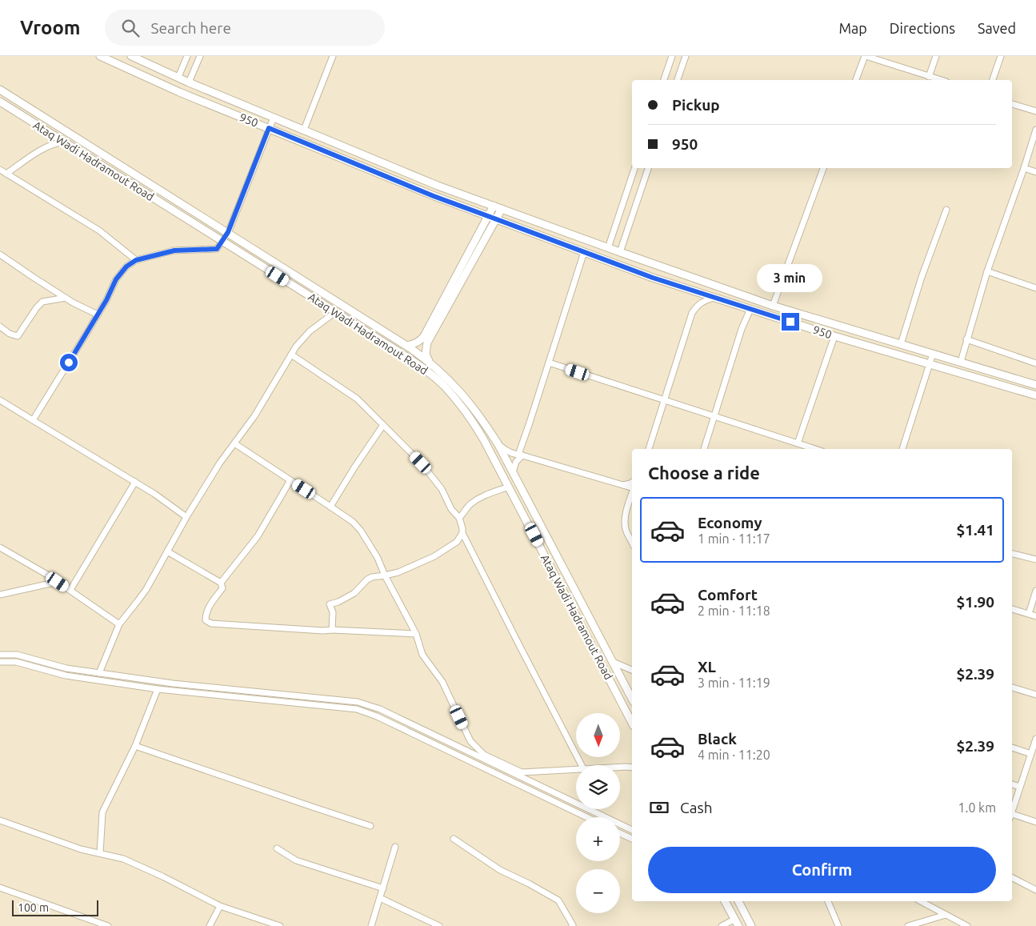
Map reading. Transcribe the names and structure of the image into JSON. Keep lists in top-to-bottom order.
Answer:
{
  "streets": {
    "main road": ["950", "Ataq Wadi Hadramout Road"]
  },
  "scale_bar": "100 m",
  "north": "bottom",
  "page": {
    "header": "Vroom",
    "search": "Search here",
    "nav": ["Map", "Directions", "Saved"],
    "banner": ["Pickup", "950"],
    "bubble": "3 min",
    "heading": "Choose a ride",
    "list": [
      {
        "name": "Economy",
        "note": "1 min · 11:17",
        "value": "$1.41"
      },
      {
        "name": "Comfort",
        "note": "2 min · 11:18",
        "value": "$1.90"
      },
      {
        "name": "XL",
        "note": "3 min · 11:19",
        "value": "$2.39"
      },
      {
        "name": "Black",
        "note": "4 min · 11:20",
        "value": "$2.39"
      }
    ],
    "map_buttons": ["+", "−"],
    "pay": ["Cash", "1.0 km"],
    "buttons": "Confirm",
    "scale": "100 m"
  }
}
